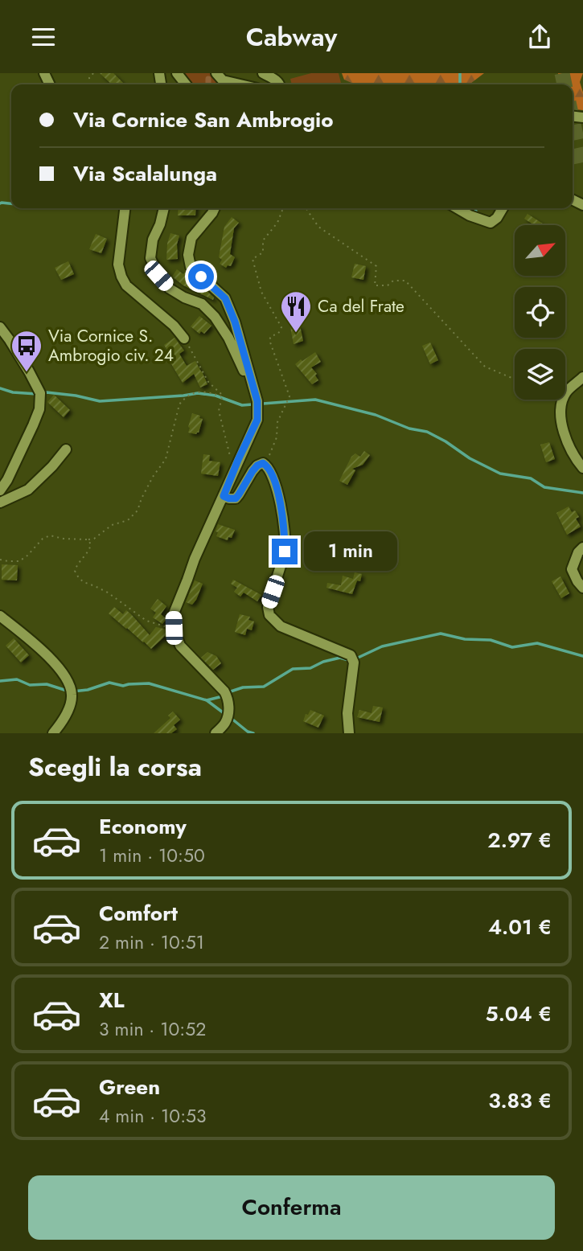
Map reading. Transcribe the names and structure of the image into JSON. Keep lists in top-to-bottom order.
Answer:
{
  "places": {
    "restaurant": ["Ca del Frate"],
    "bus stop": ["Via Cornice S. Ambrogio civ. 24"]
  },
  "north": "top right",
  "page": {
    "header": "Cabway",
    "banner": ["Via Cornice San Ambrogio", "Via Scalalunga"],
    "bubble": "1 min",
    "heading": "Scegli la corsa",
    "list": [
      {
        "name": "Economy",
        "note": "1 min · 10:50",
        "value": "2.97 €"
      },
      {
        "name": "Comfort",
        "note": "2 min · 10:51",
        "value": "4.01 €"
      },
      {
        "name": "XL",
        "note": "3 min · 10:52",
        "value": "5.04 €"
      },
      {
        "name": "Green",
        "note": "4 min · 10:53",
        "value": "3.83 €"
      }
    ],
    "buttons": "Conferma"
  }
}
